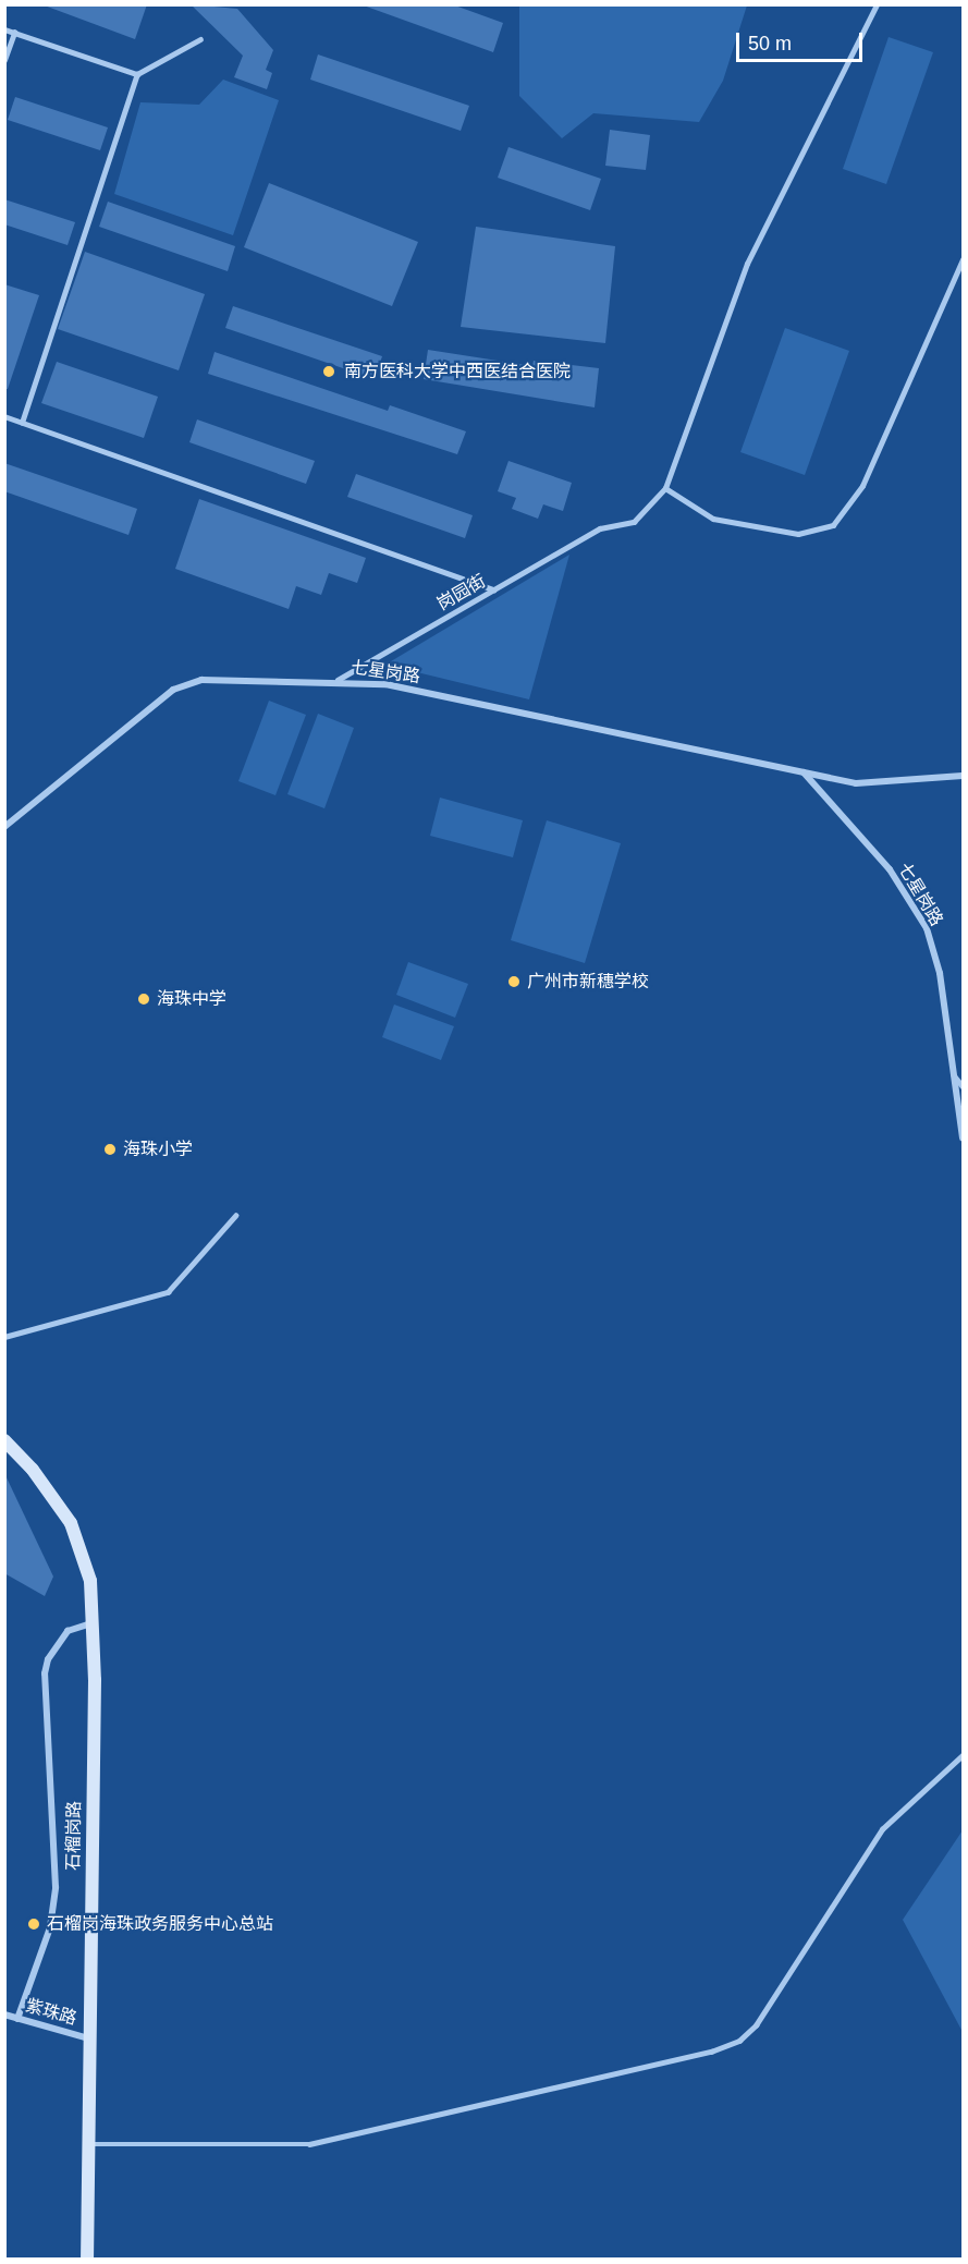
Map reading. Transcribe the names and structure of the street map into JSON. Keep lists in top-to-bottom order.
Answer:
{
  "streets": {
    "main road": ["石榴岗路"],
    "street": ["七星岗路", "紫珠路"],
    "lane": ["岗园街"]
  },
  "crossings": [
    ["岗园街", "七星岗路"],
    ["石榴岗路", "紫珠路"]
  ],
  "places": [
    "南方医科大学中西医结合医院",
    "广州市新穗学校",
    "海珠中学",
    "海珠小学",
    "石榴岗海珠政务服务中心总站"
  ],
  "scale_bar": "50 m"
}
